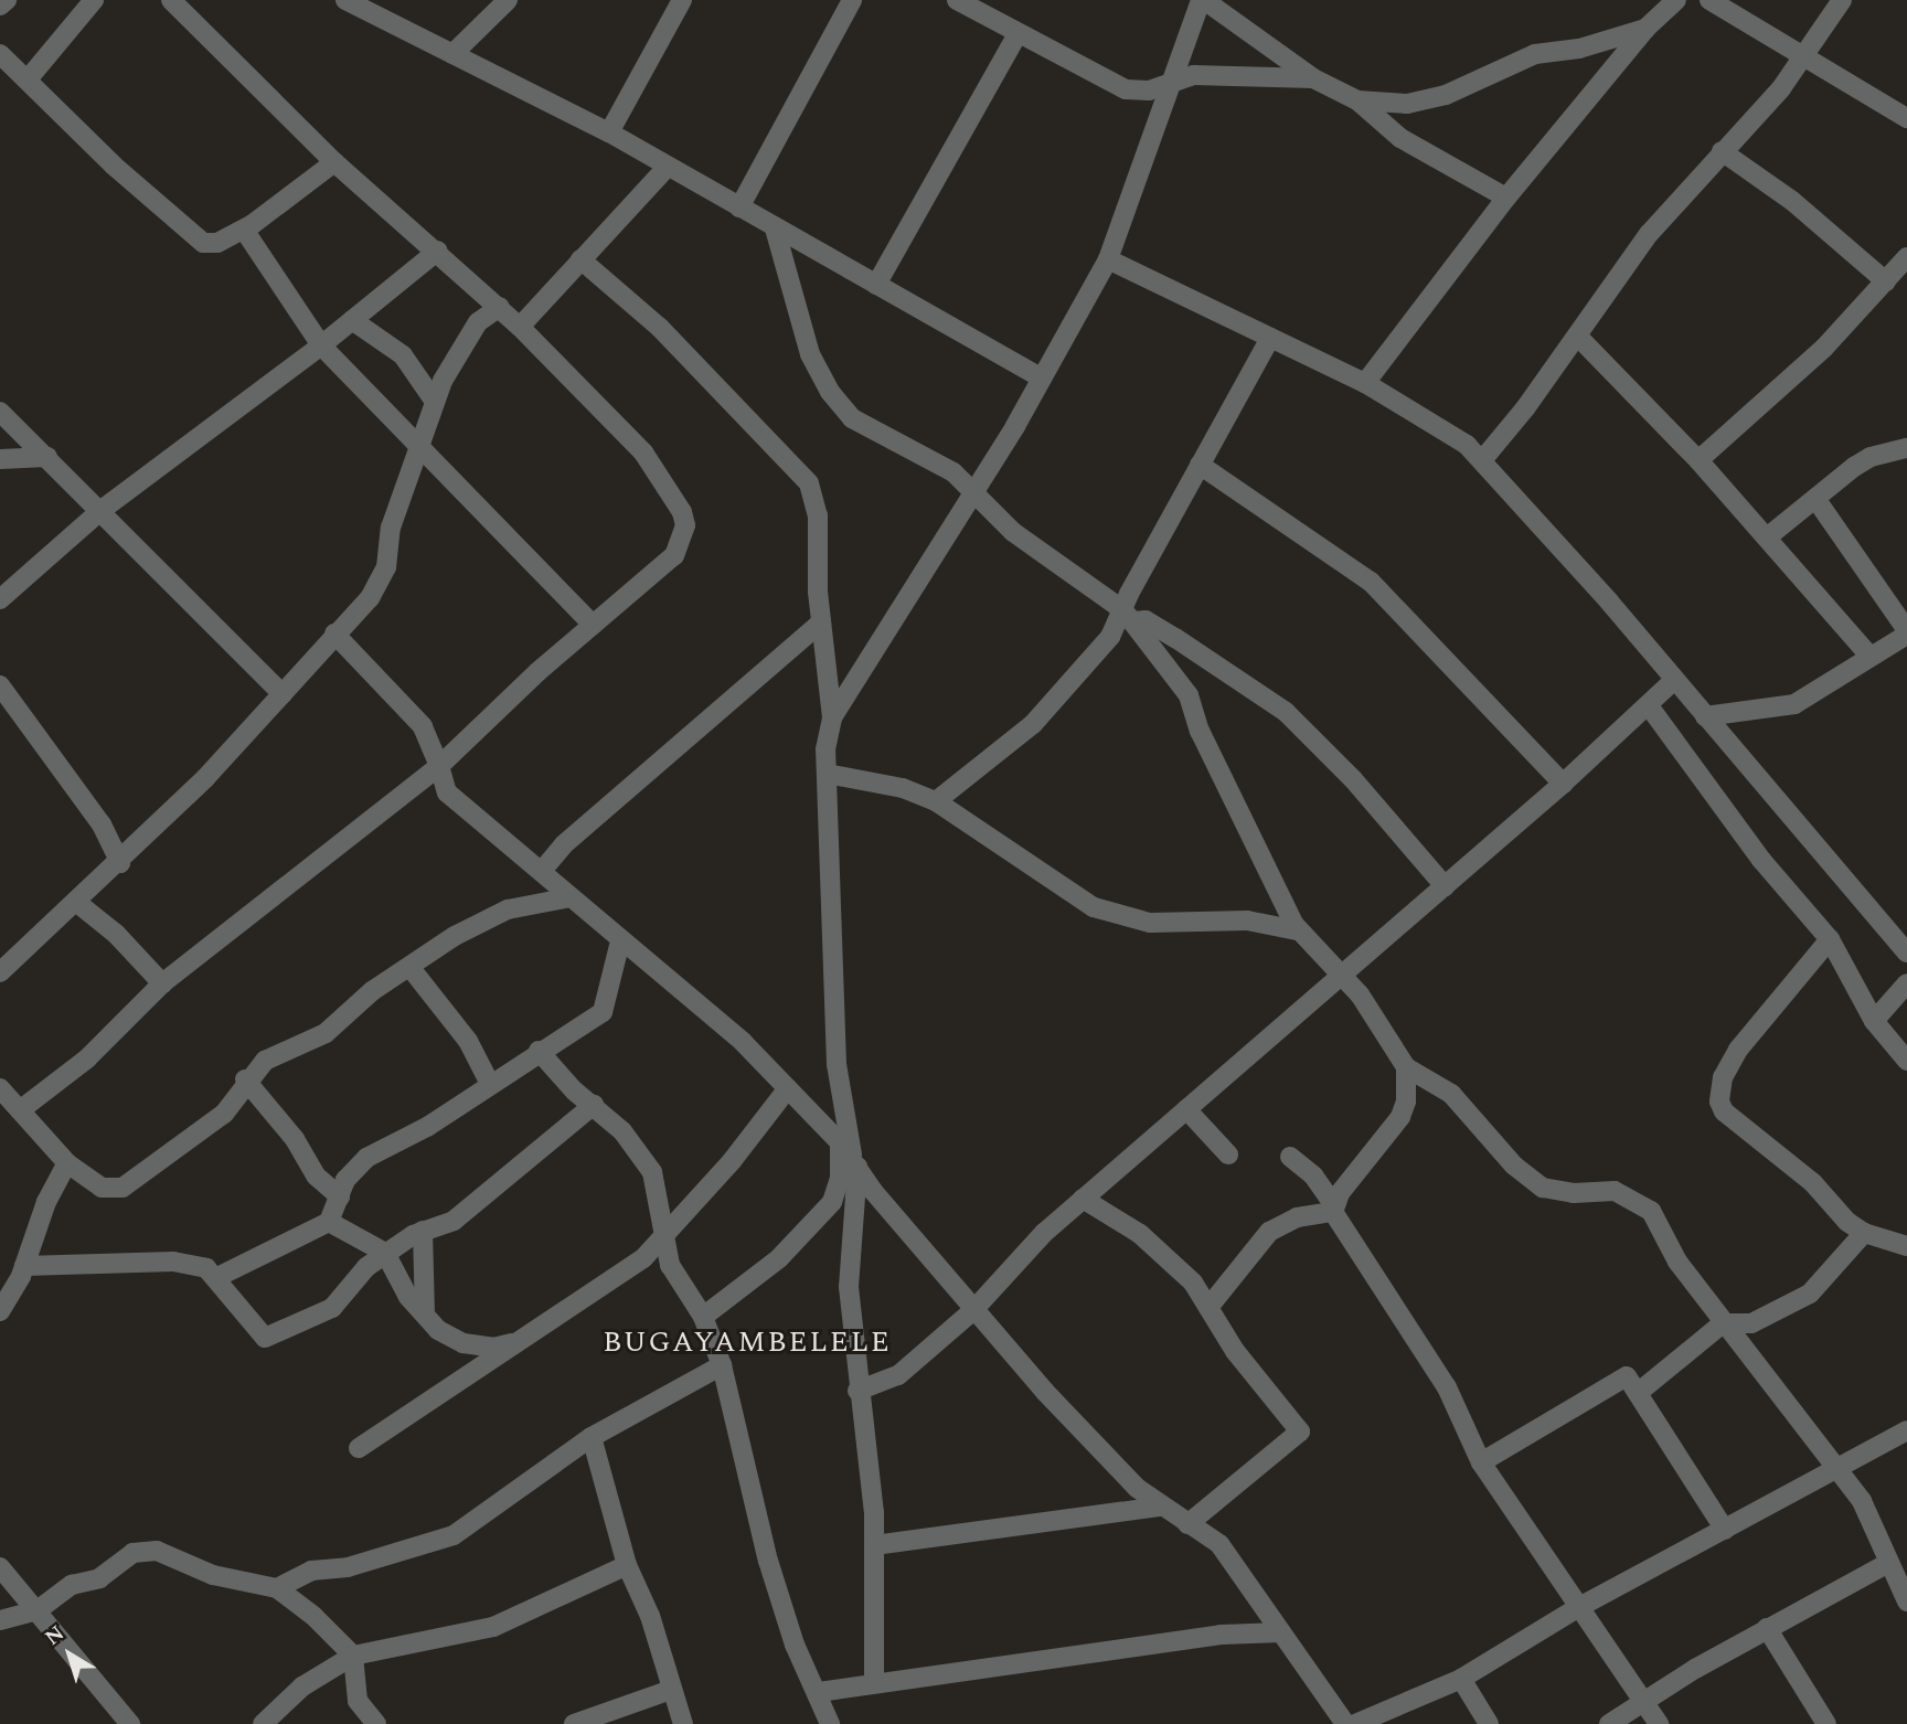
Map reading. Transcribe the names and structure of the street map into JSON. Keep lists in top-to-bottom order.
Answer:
{
  "districts": ["BUGAYAMBELELE"],
  "north": "top left"
}
